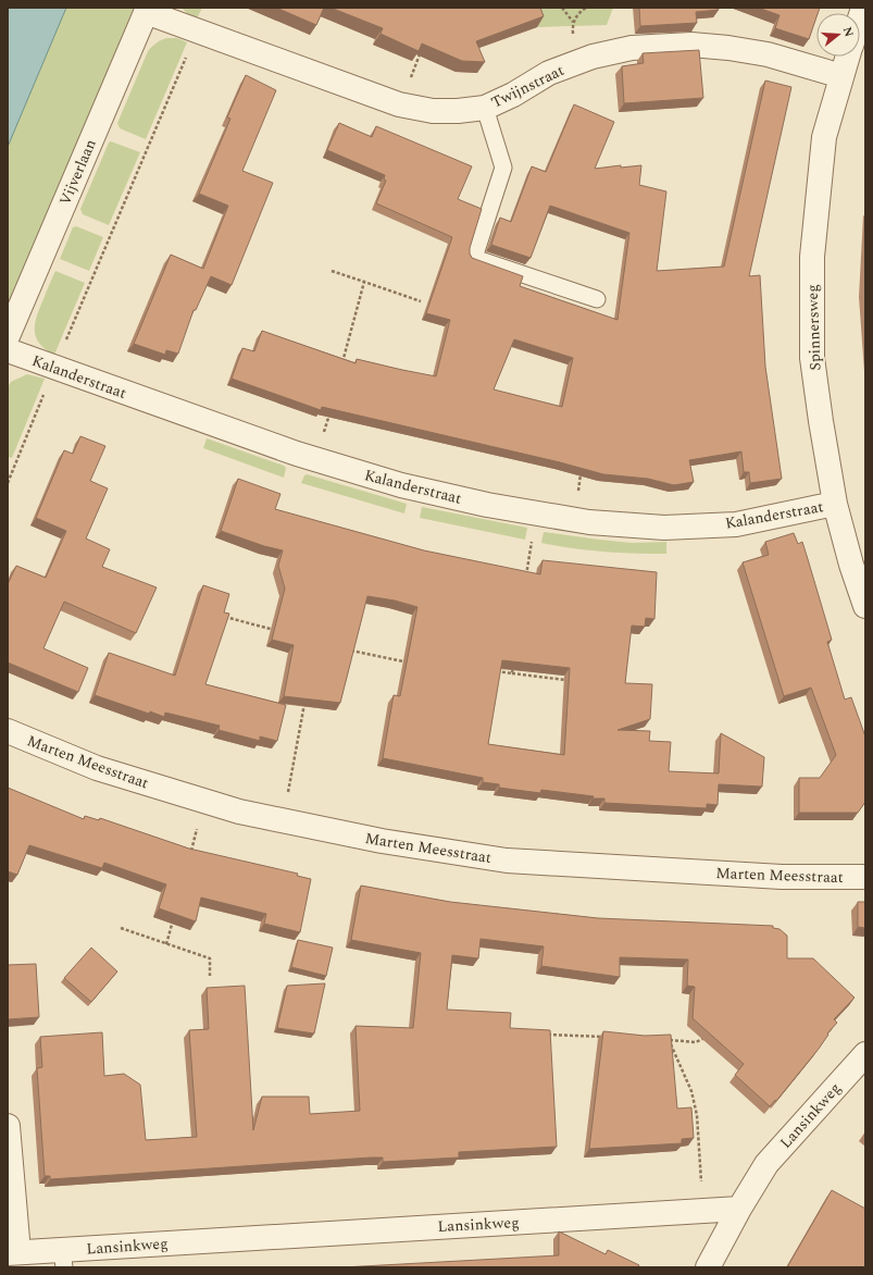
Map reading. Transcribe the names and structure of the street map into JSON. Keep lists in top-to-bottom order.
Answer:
{
  "streets": {
    "street": [
      "Twijnstraat",
      "Vijverlaan",
      "Spinnersweg",
      "Kalanderstraat",
      "Marten Meesstraat",
      "Lansinkweg"
    ]
  },
  "crossings": [
    ["Twijnstraat", "Vijverlaan"],
    ["Twijnstraat", "Spinnersweg"],
    ["Spinnersweg", "Kalanderstraat"]
  ],
  "north": "right"
}
